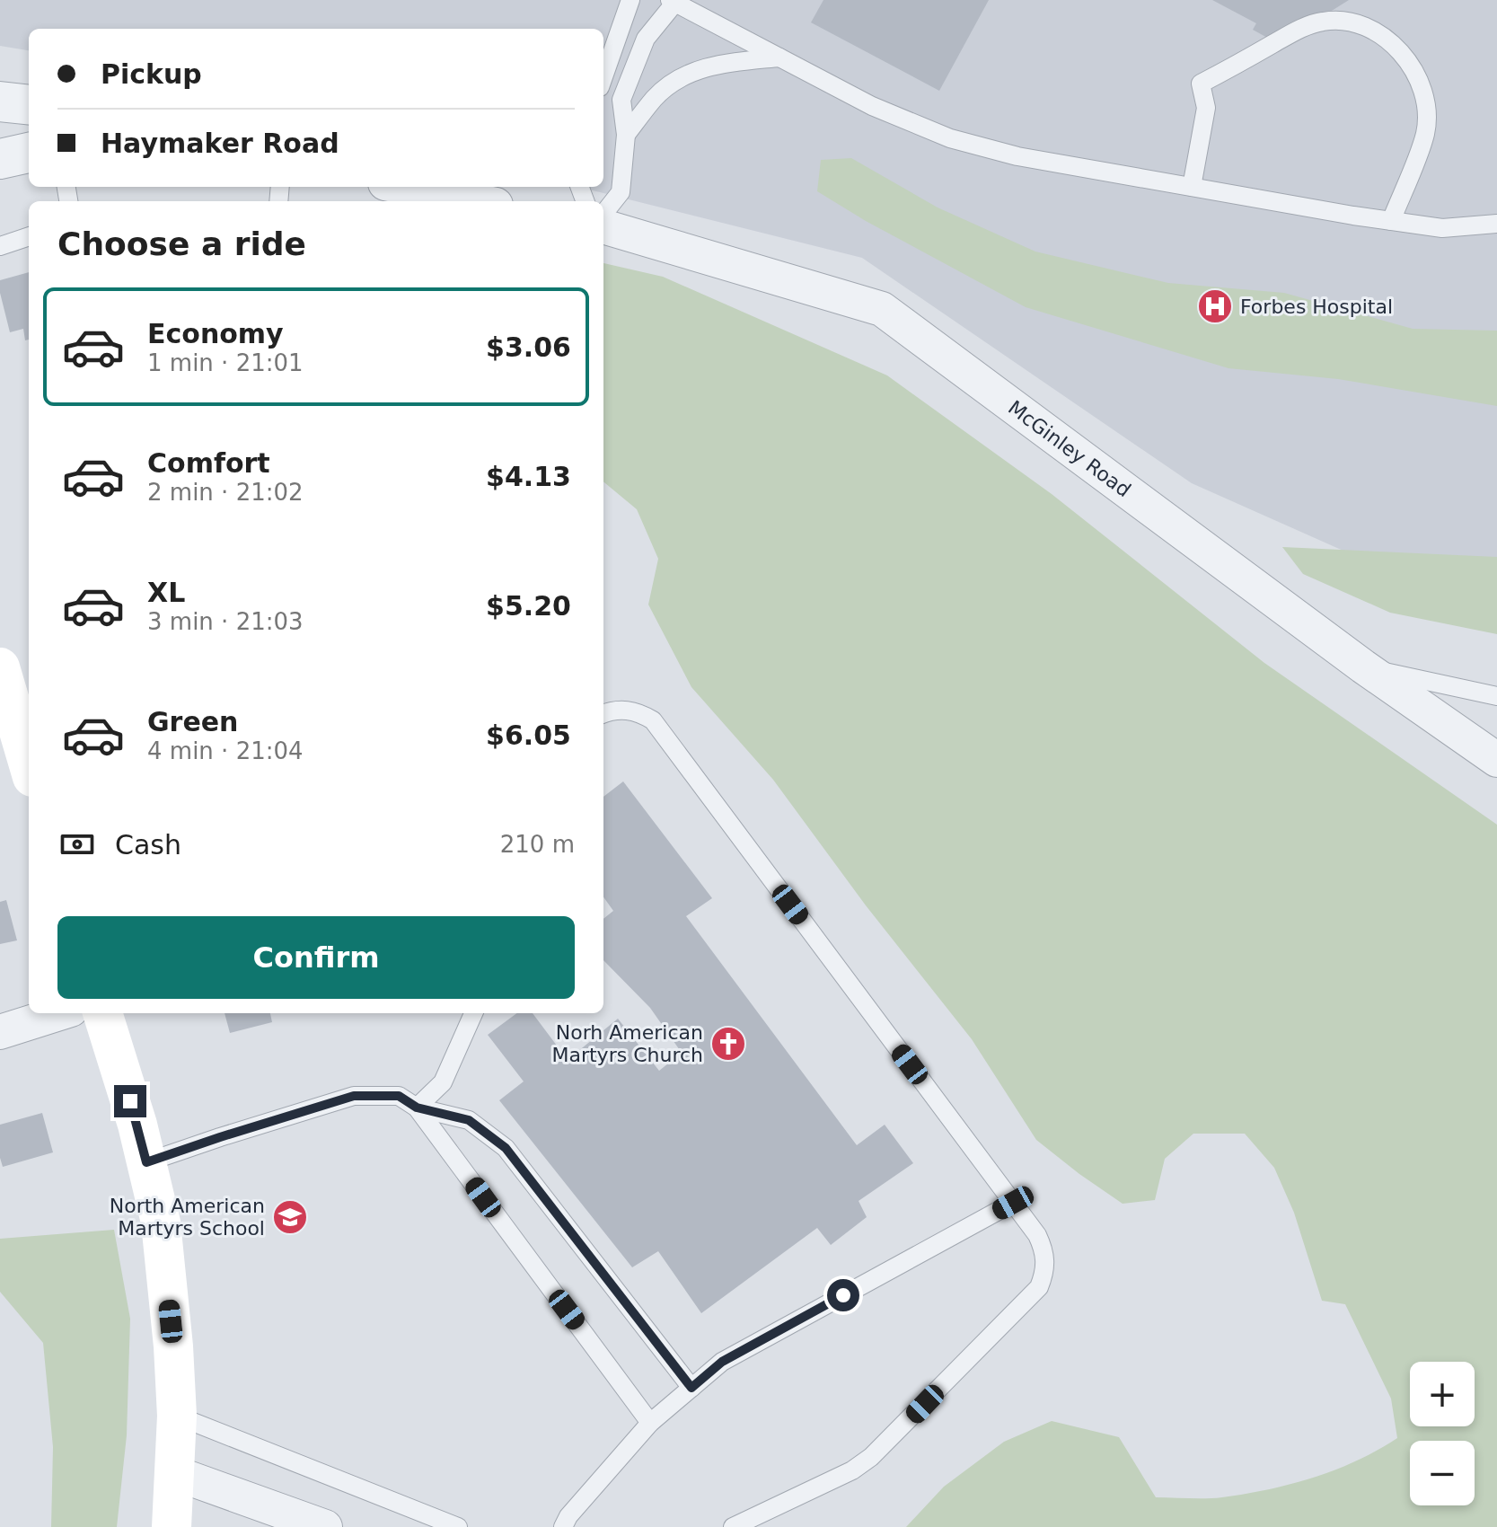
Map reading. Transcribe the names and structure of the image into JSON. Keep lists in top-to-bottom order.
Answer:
{
  "streets": {
    "street": ["McGinley Road"]
  },
  "places": {
    "hospital": ["Forbes Hospital"],
    "church": ["Norh American Martyrs Church"],
    "school or university": ["North American Martyrs School"]
  },
  "page": {
    "banner": ["Pickup", "Haymaker Road"],
    "heading": "Choose a ride",
    "list": [
      {
        "name": "Economy",
        "note": "1 min · 21:01",
        "value": "$3.06"
      },
      {
        "name": "Comfort",
        "note": "2 min · 21:02",
        "value": "$4.13"
      },
      {
        "name": "XL",
        "note": "3 min · 21:03",
        "value": "$5.20"
      },
      {
        "name": "Green",
        "note": "4 min · 21:04",
        "value": "$6.05"
      }
    ],
    "pay": ["Cash", "210 m"],
    "buttons": "Confirm",
    "map_buttons": ["+", "−"]
  }
}
